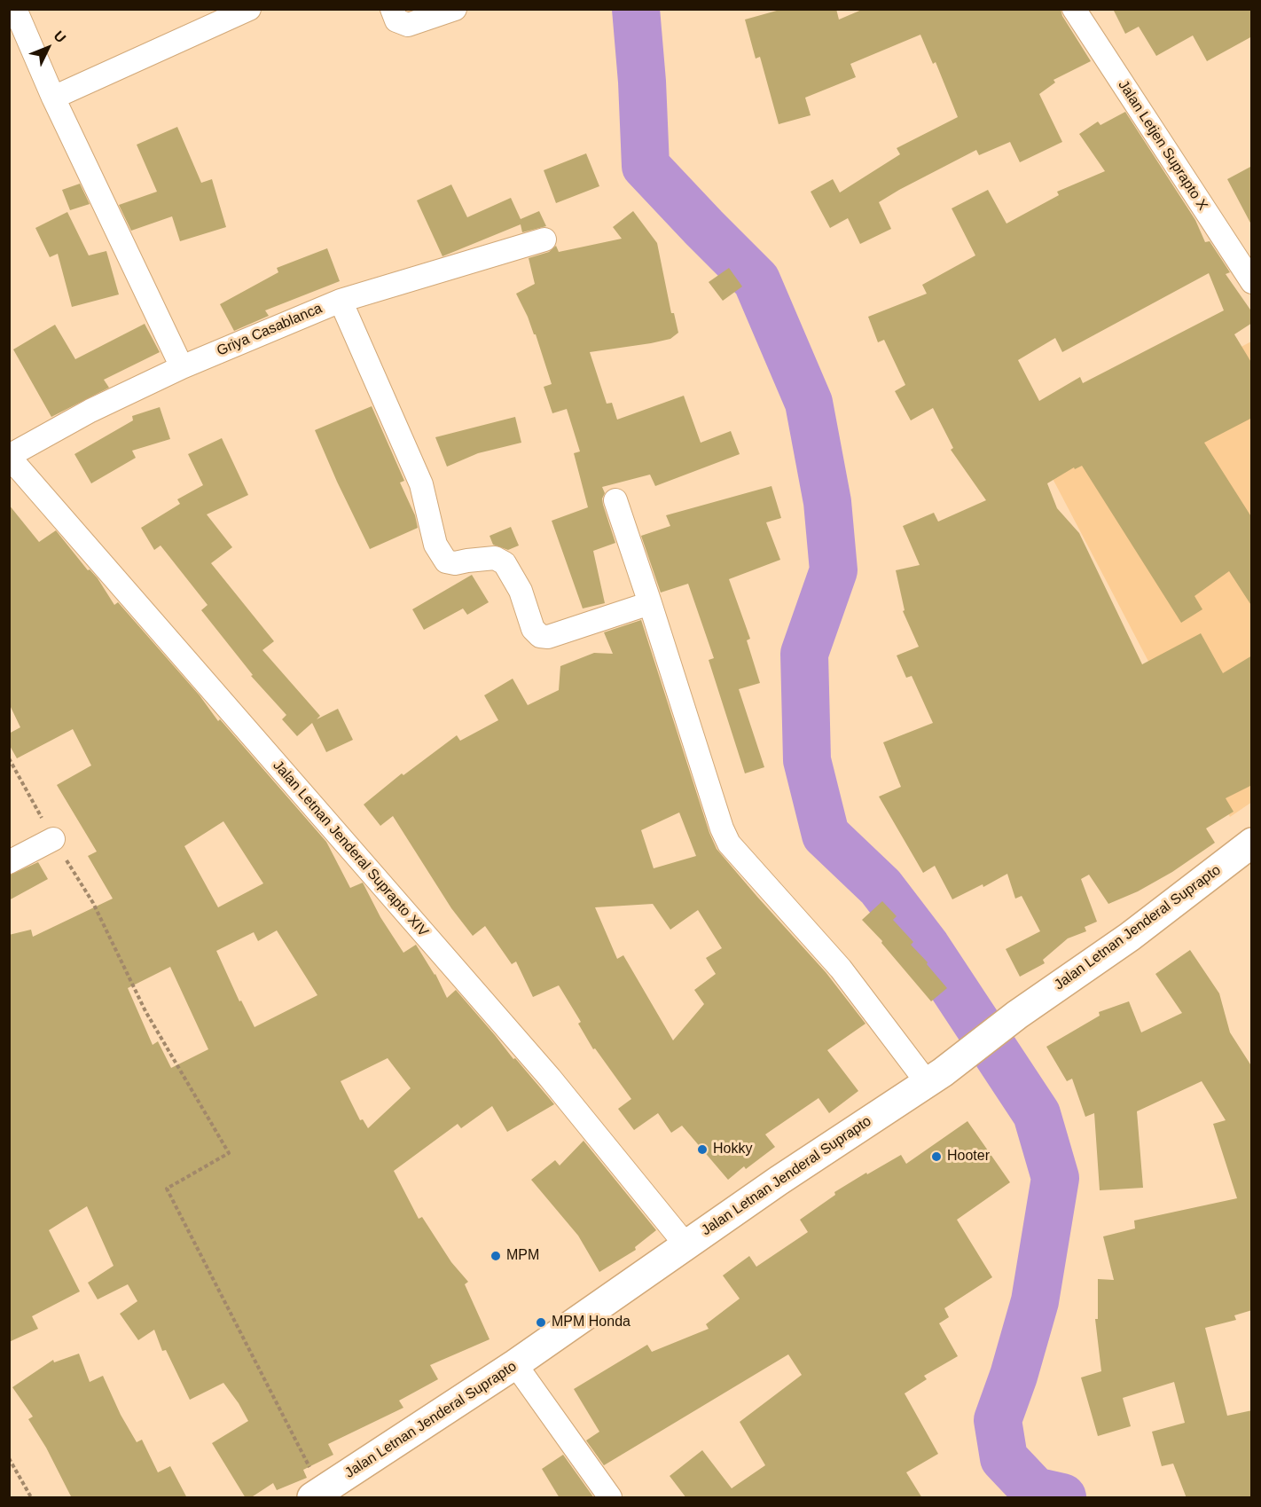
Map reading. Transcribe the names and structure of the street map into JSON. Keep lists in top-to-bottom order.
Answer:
{
  "streets": {
    "main road": ["Jalan Letnan Jenderal Suprapto"],
    "street": ["Jalan Letjen Suprapto X", "Griya Casablanca", "Jalan Letnan Jenderal Suprapto XIV"]
  },
  "crossings": [
    ["Griya Casablanca", "Jalan Letnan Jenderal Suprapto XIV"],
    ["Jalan Letnan Jenderal Suprapto XIV", "Jalan Letnan Jenderal Suprapto"]
  ],
  "places": [
    "Hokky",
    "Hooter",
    "MPM",
    "MPM Honda"
  ],
  "north": "top right"
}
